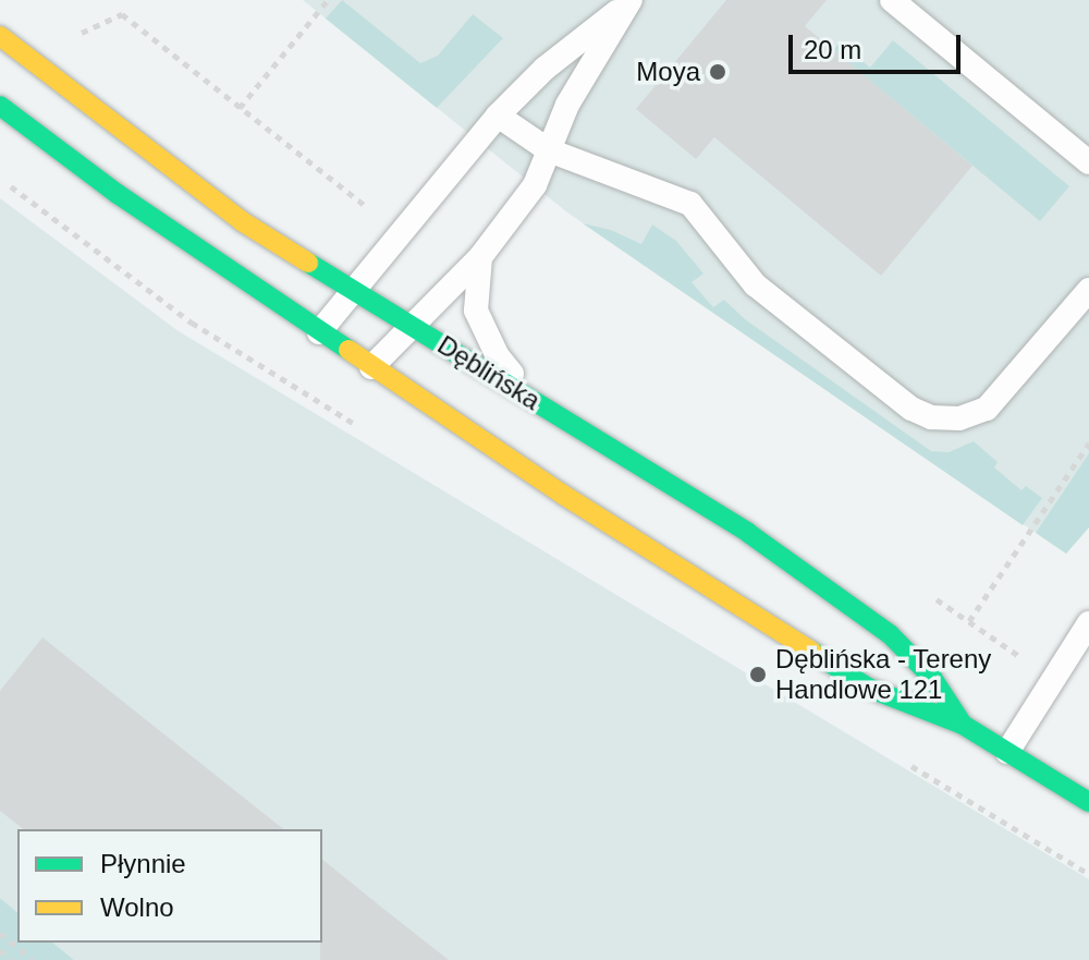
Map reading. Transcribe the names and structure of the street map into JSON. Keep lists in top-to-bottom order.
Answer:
{
  "streets": {
    "main road": ["Dęblińska"]
  },
  "places": ["Moya", "Dęblińska - Tereny Handlowe 121"],
  "legend": ["Płynnie", "Wolno"],
  "scale_bar": "20 m"
}
